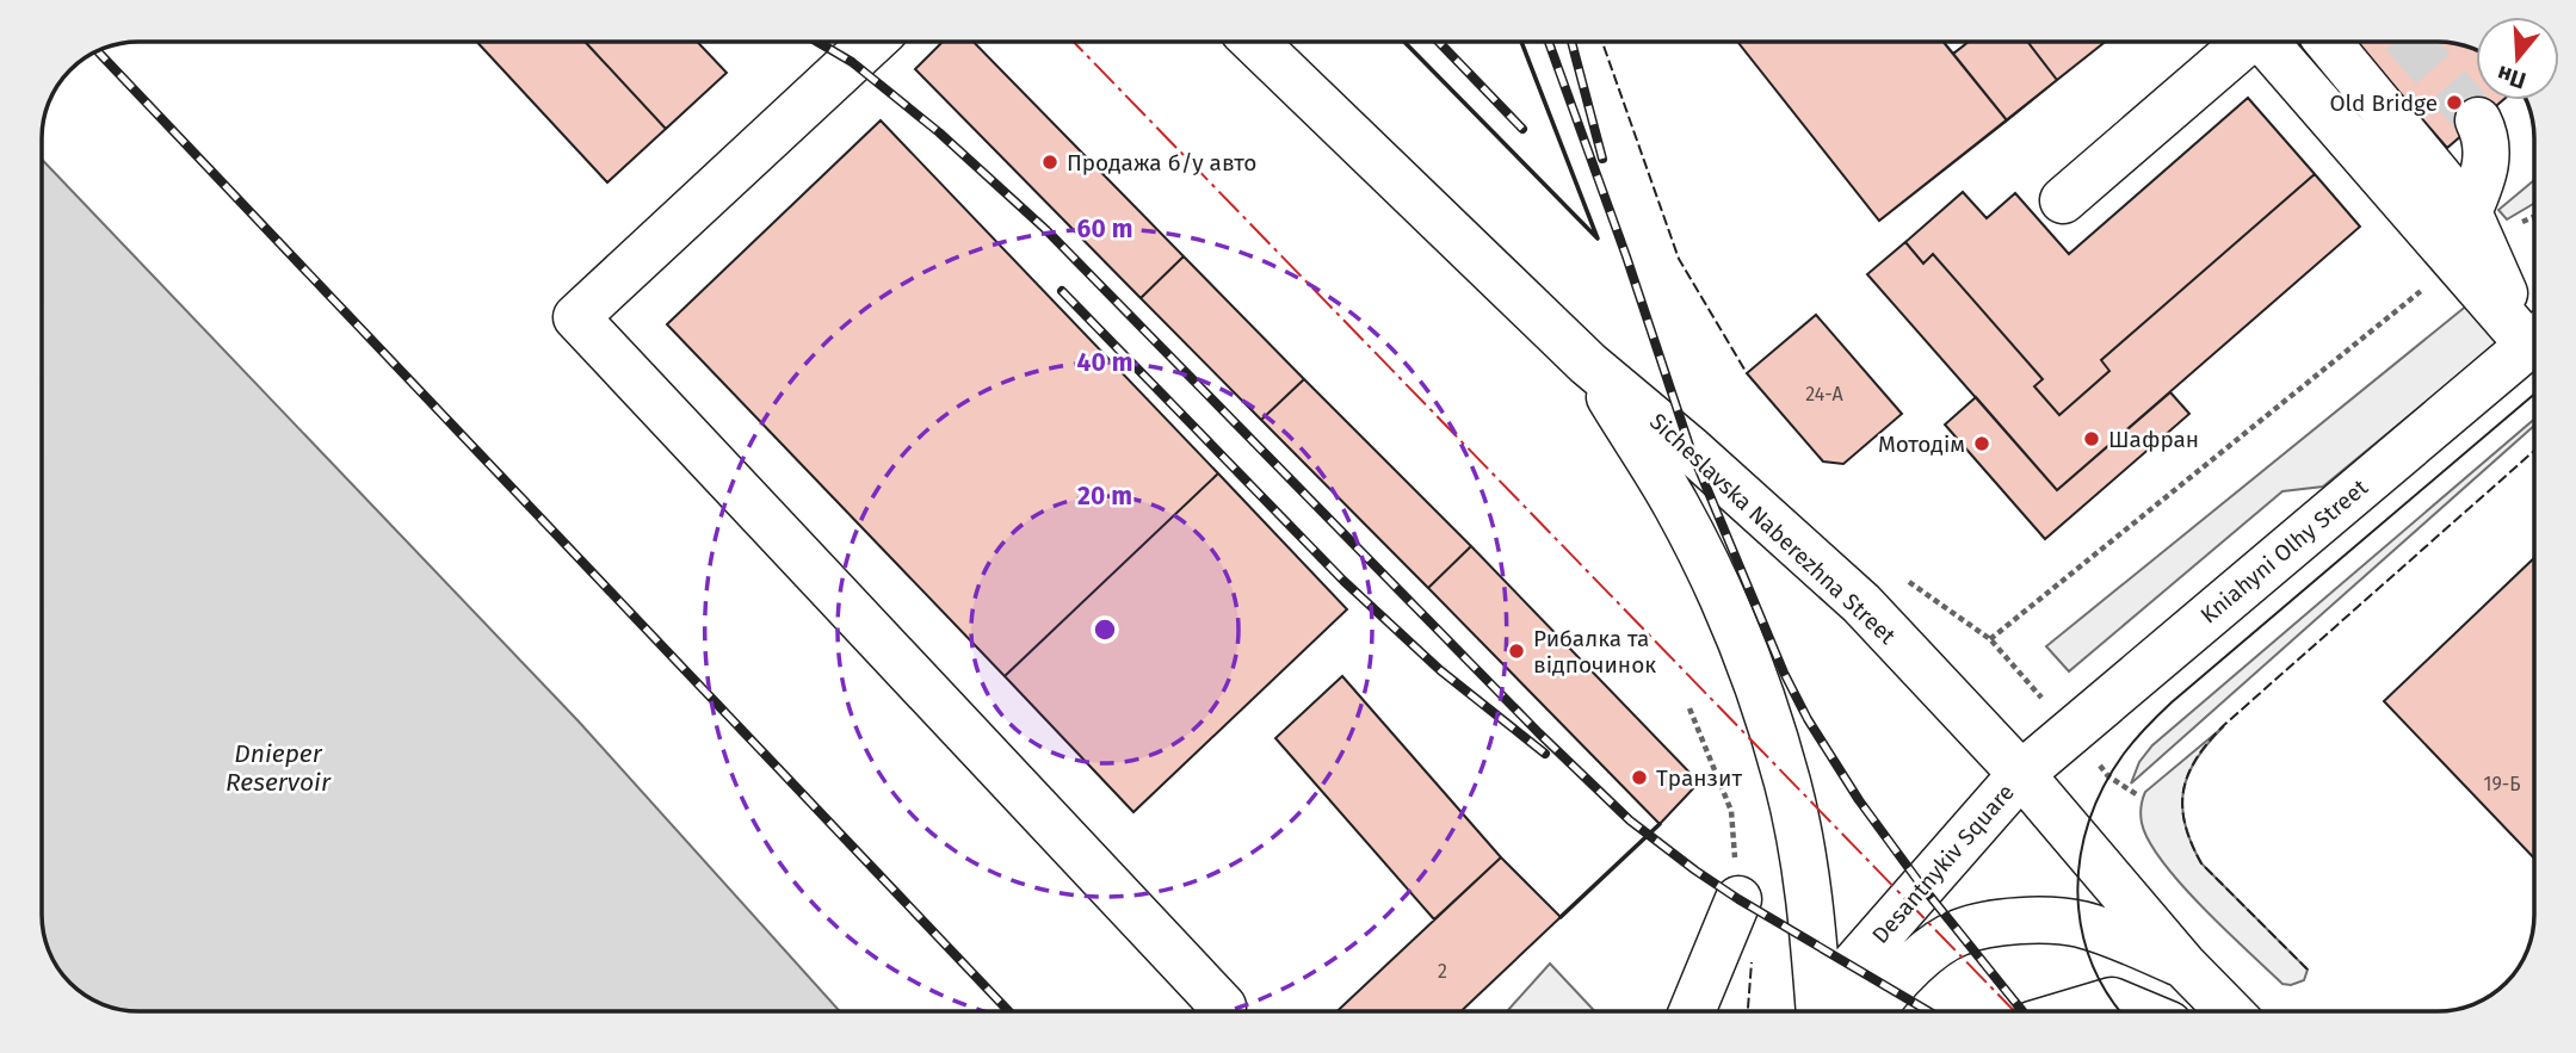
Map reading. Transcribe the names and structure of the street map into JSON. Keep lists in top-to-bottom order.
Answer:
{
  "streets": {
    "main road": ["Sicheslavska Naberezhna Street", "Kniahyni Olhy Street", "Desantnykiv Square"]
  },
  "crossings": [
    ["Sicheslavska Naberezhna Street", "Kniahyni Olhy Street"],
    ["Sicheslavska Naberezhna Street", "Desantnykiv Square"],
    ["Kniahyni Olhy Street", "Desantnykiv Square"]
  ],
  "water": ["Dnieper Reservoir"],
  "places": [
    "Old Bridge",
    "Продажа б/у авто",
    "Шафран",
    "Мотодім",
    "Рибалка та відпочинок",
    "Транзит"
  ],
  "house_numbers": ["24-А", "19-Б", "2"],
  "north": "bottom",
  "rings": ["60 m", "40 m", "20 m"]
}
